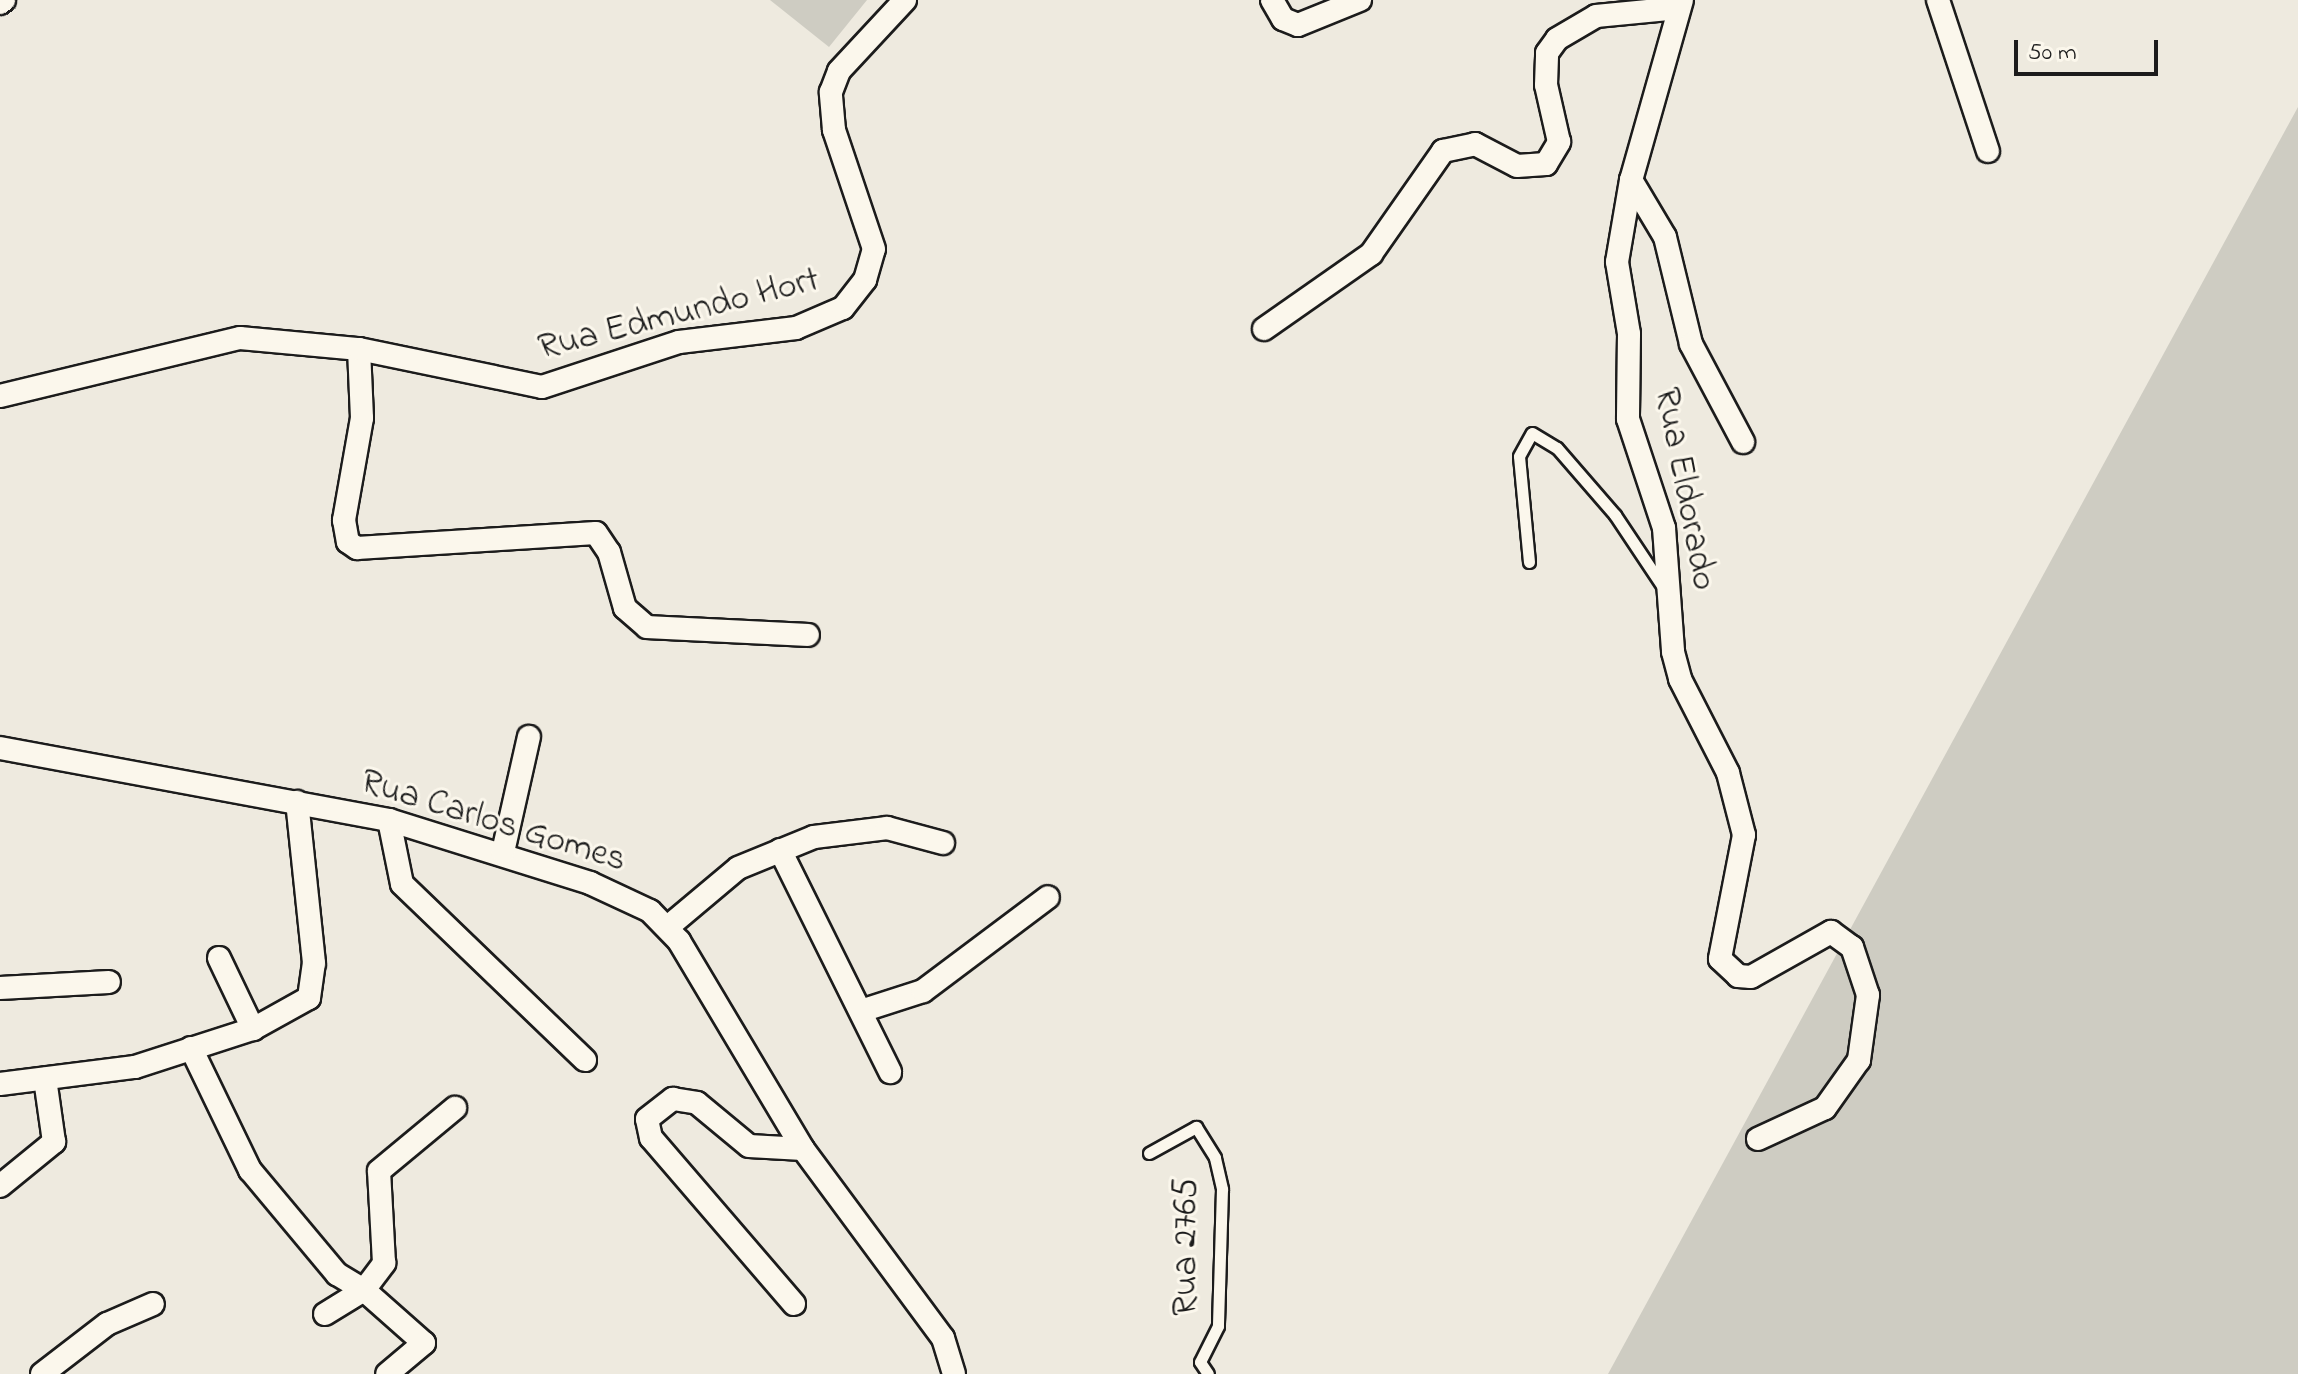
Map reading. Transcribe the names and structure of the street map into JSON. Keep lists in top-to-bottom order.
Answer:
{
  "streets": {
    "street": ["Rua Edmundo Hort", "Rua Eldorado", "Rua Carlos Gomes"],
    "lane": ["Rua 2765"]
  },
  "scale_bar": "50 m"
}
